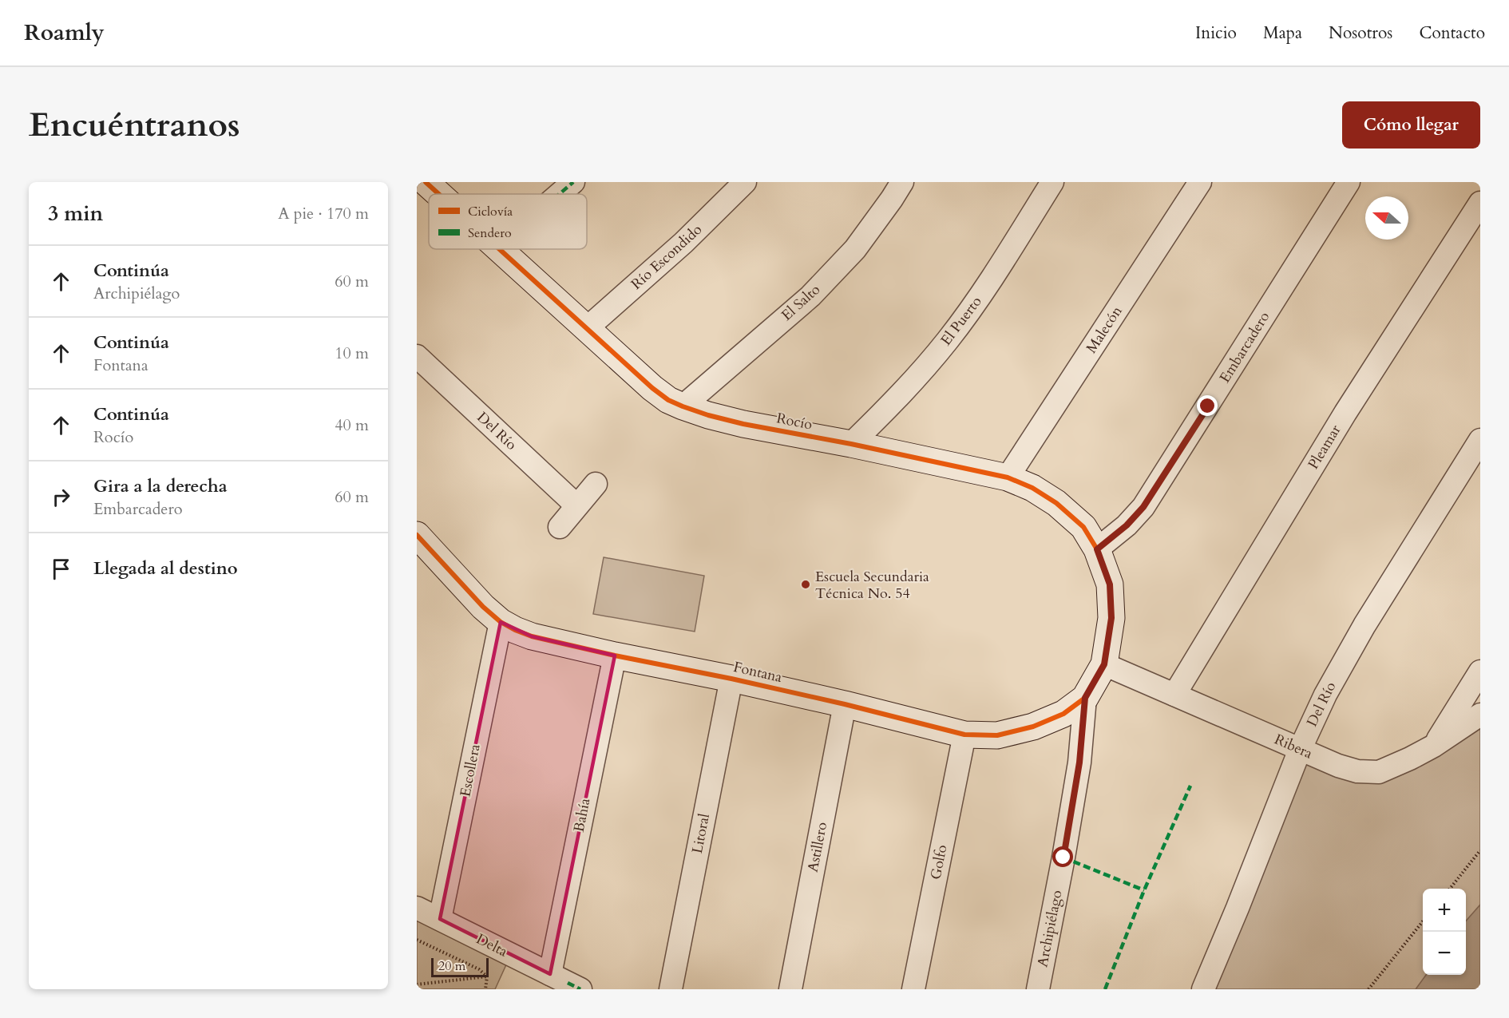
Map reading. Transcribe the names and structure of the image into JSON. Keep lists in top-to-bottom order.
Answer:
{
  "streets": {
    "street": [
      "Río Escondido",
      "El Salto",
      "El Puerto",
      "Malecón",
      "Embarcadero",
      "Rocío",
      "Del Río",
      "Pleamar",
      "Fontana",
      "Ribera",
      "Escollera",
      "Bahía",
      "Litoral",
      "Astillero",
      "Golfo",
      "Archipiélago",
      "Delta"
    ]
  },
  "crossings": [
    ["Río Escondido", "Rocío"],
    ["El Salto", "Rocío"],
    ["El Puerto", "Rocío"],
    ["Malecón", "Rocío"],
    ["Embarcadero", "Rocío"],
    ["Rocío", "Fontana"],
    ["Rocío", "Ribera"],
    ["Del Río", "Ribera"],
    ["Pleamar", "Ribera"],
    ["Fontana", "Ribera"],
    ["Fontana", "Escollera"],
    ["Fontana", "Bahía"],
    ["Fontana", "Litoral"],
    ["Fontana", "Astillero"],
    ["Fontana", "Golfo"],
    ["Fontana", "Archipiélago"],
    ["Escollera", "Delta"],
    ["Bahía", "Delta"]
  ],
  "places": ["Escuela Secundaria Técnica No. 54"],
  "legend": ["Ciclovía", "Sendero"],
  "scale_bar": "20 m",
  "north": "left",
  "page": {
    "header": "Roamly",
    "nav": [
      "Inicio",
      "Mapa",
      "Nosotros",
      "Contacto"
    ],
    "buttons": "Cómo llegar",
    "title": "Encuéntranos",
    "heading": ["3 min", "A pie · 170 m"],
    "list": [
      ["Continúa", "Archipiélago", "60 m"],
      ["Continúa", "Fontana", "10 m"],
      ["Continúa", "Rocío", "40 m"],
      ["Gira a la derecha", "Embarcadero", "60 m"],
      "Llegada al destino"
    ],
    "map_buttons": ["+", "−"],
    "scale": "20 m"
  }
}
